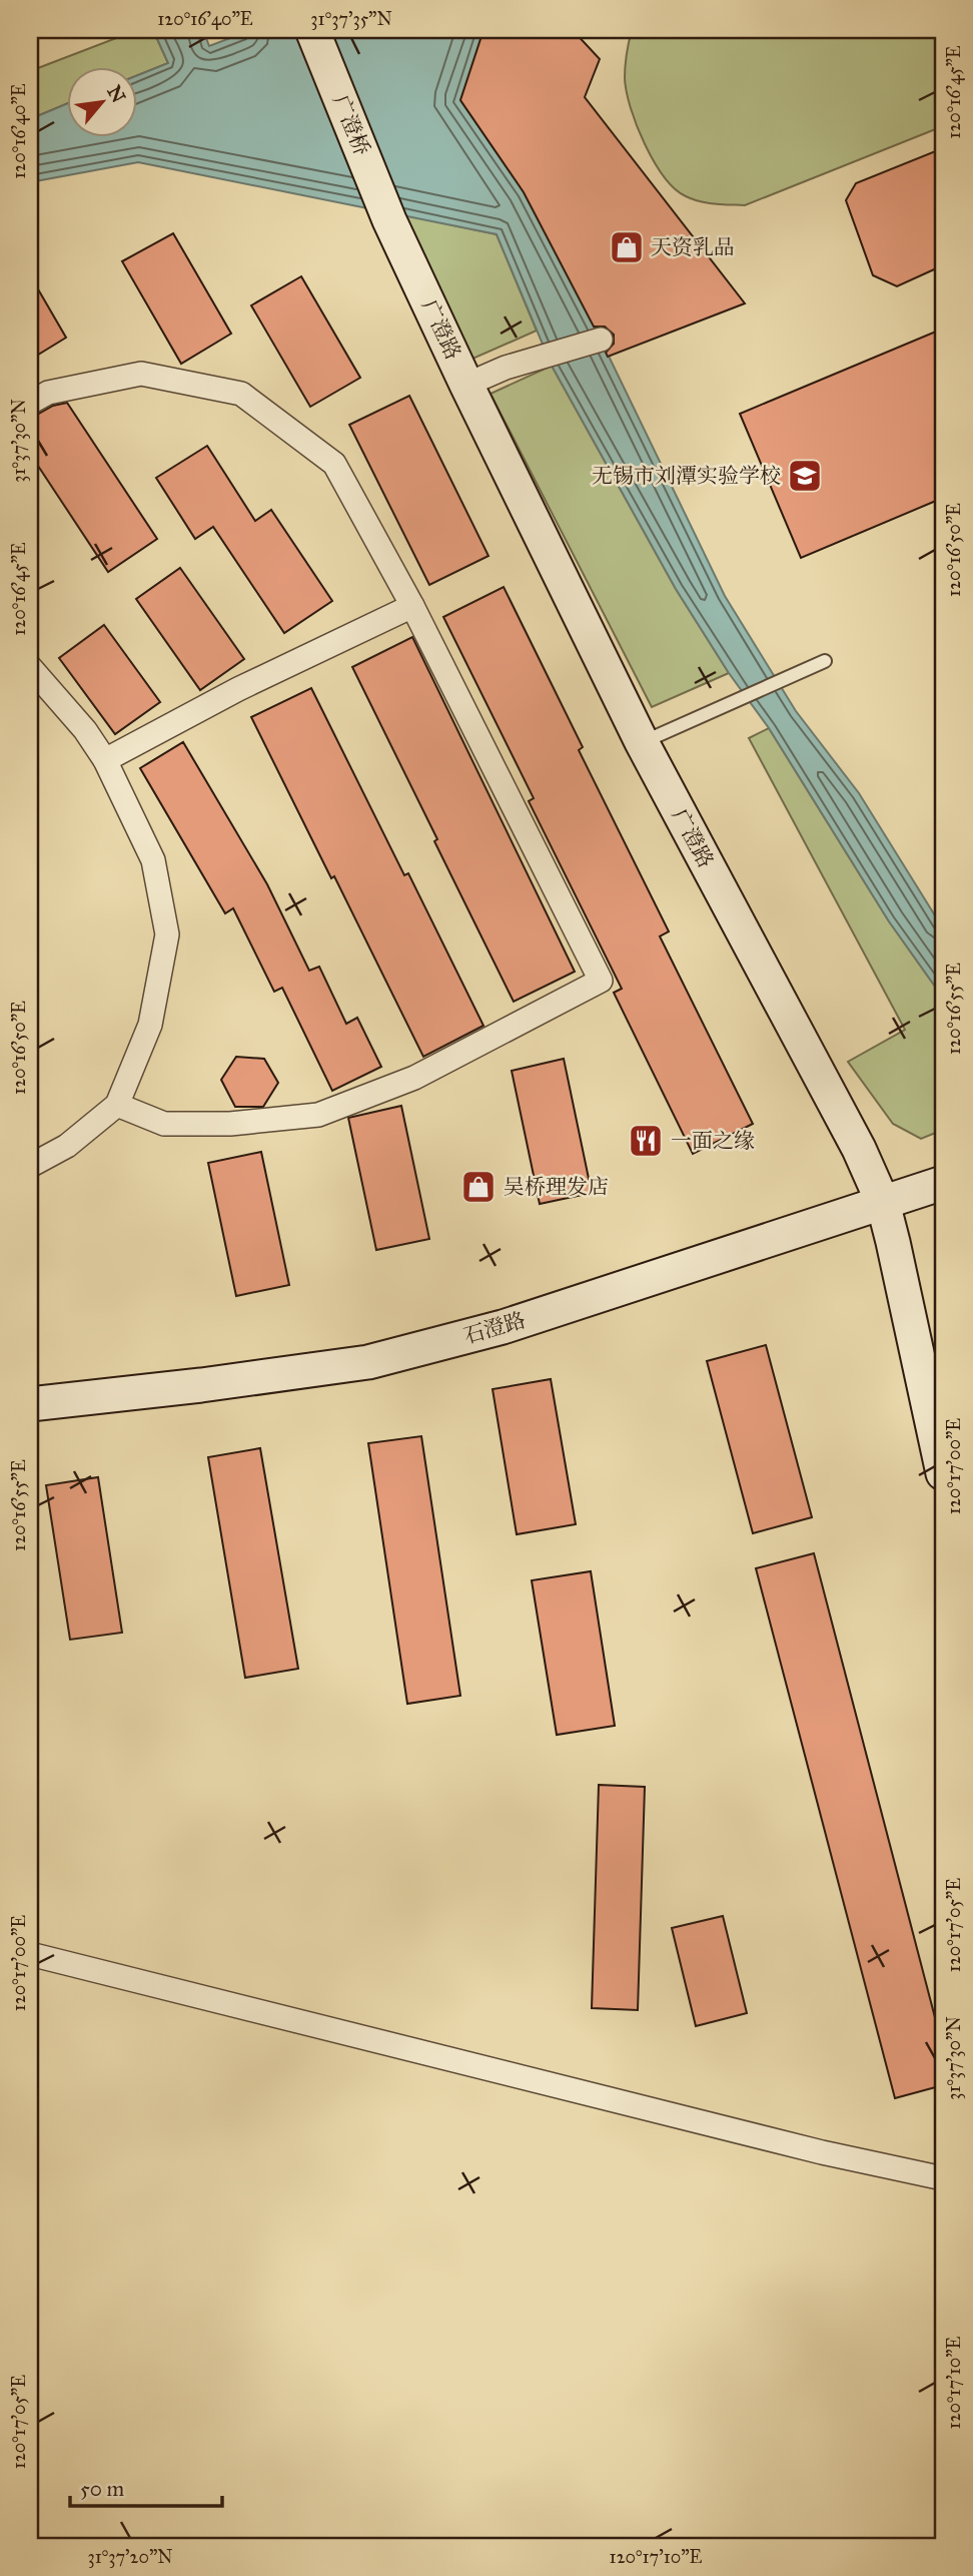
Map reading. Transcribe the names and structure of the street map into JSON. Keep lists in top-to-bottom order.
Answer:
{
  "streets": {
    "street": ["广澄桥", "广澄路", "石澄路"]
  },
  "crossings": [
    ["广澄桥", "广澄路"],
    ["广澄路", "石澄路"]
  ],
  "places": {
    "shop": ["天资乳品", "吴桥理发店"],
    "school or university": ["无锡市刘潭实验学校"],
    "restaurant": ["一面之缘"]
  },
  "scale_bar": "50 m",
  "north": "top right",
  "coordinates": [
    "120°16'40\"E",
    "31°37'35\"N",
    "120°16'45\"E",
    "31°37'30\"N",
    "120°16'50\"E",
    "120°16'55\"E",
    "120°17'00\"E",
    "120°17'05\"E",
    "120°17'10\"E",
    "31°37'20\"N"
  ]
}
